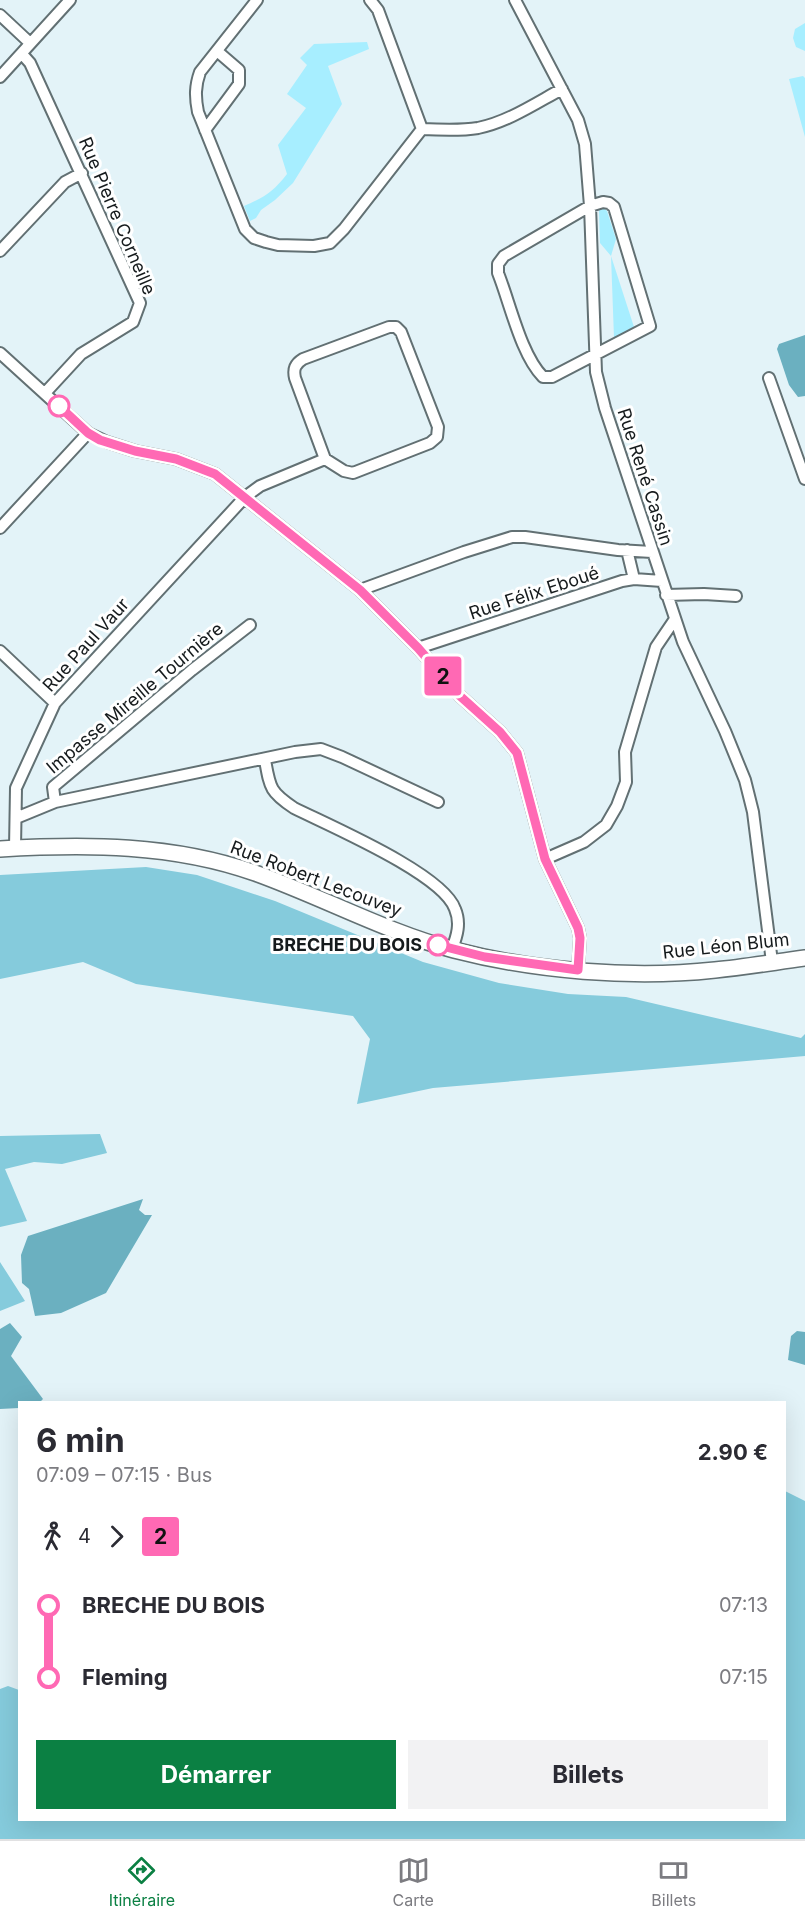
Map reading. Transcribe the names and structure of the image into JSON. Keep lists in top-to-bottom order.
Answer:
{
  "streets": {
    "street": [
      "Rue Pierre Corneille",
      "Rue René Cassin",
      "Rue Félix Eboué",
      "Rue Paul Vaur",
      "Impasse Mireille Tournière",
      "Rue Robert Lecouvey",
      "Rue Léon Blum"
    ]
  },
  "crossings": [
    ["Rue René Cassin", "Rue Félix Eboué"],
    ["Rue René Cassin", "Rue Léon Blum"],
    ["Rue Paul Vaur", "Rue Robert Lecouvey"],
    ["Rue Robert Lecouvey", "Rue Léon Blum"]
  ],
  "places": ["BRECHE DU BOIS"],
  "lines": ["bus line 2"],
  "page": {
    "on_map": "2",
    "heading": ["6 min", "07:09 – 07:15 · Bus", "2.90 €"],
    "legs": ["4", "2"],
    "list": [
      {
        "name": "BRECHE DU BOIS",
        "value": "07:13"
      },
      {
        "name": "Fleming",
        "value": "07:15"
      }
    ],
    "buttons": ["Démarrer", "Billets"],
    "tabs": ["Itinéraire", "Carte", "Billets"]
  }
}
